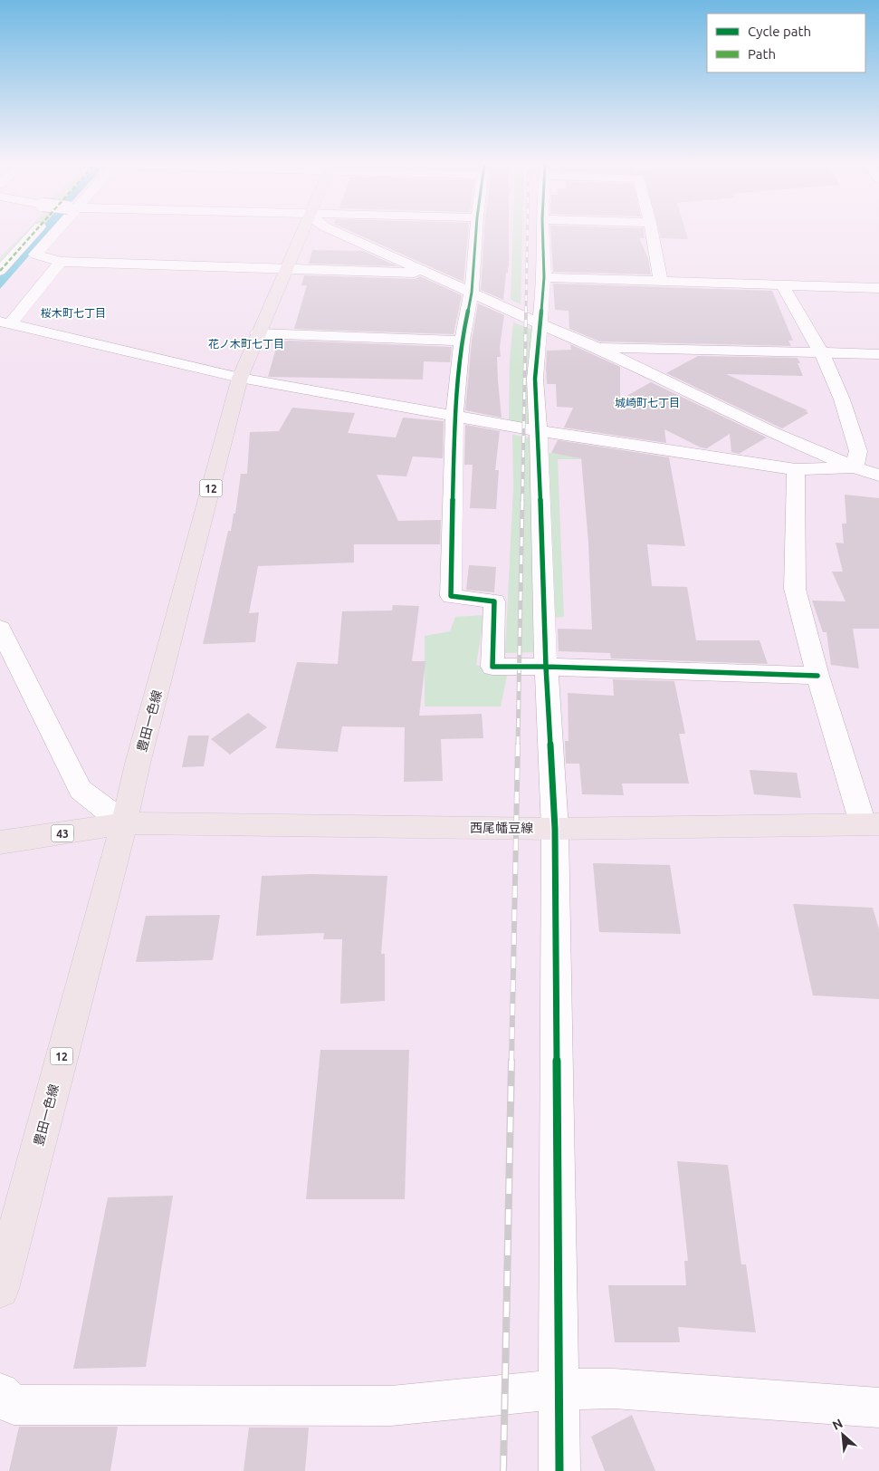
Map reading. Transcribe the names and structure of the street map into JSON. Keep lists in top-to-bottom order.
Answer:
{
  "streets": {
    "main road": [
      "12",
      "豊田一色線",
      "西尾幡豆線",
      "43"
    ]
  },
  "crossings": [
    ["豊田一色線", "西尾幡豆線"],
    ["豊田一色線", "43"],
    ["西尾幡豆線", "43"]
  ],
  "districts": ["桜木町七丁目", "花ノ木町七丁目", "城崎町七丁目"],
  "legend": ["Cycle path", "Path"],
  "north": "top left"
}
